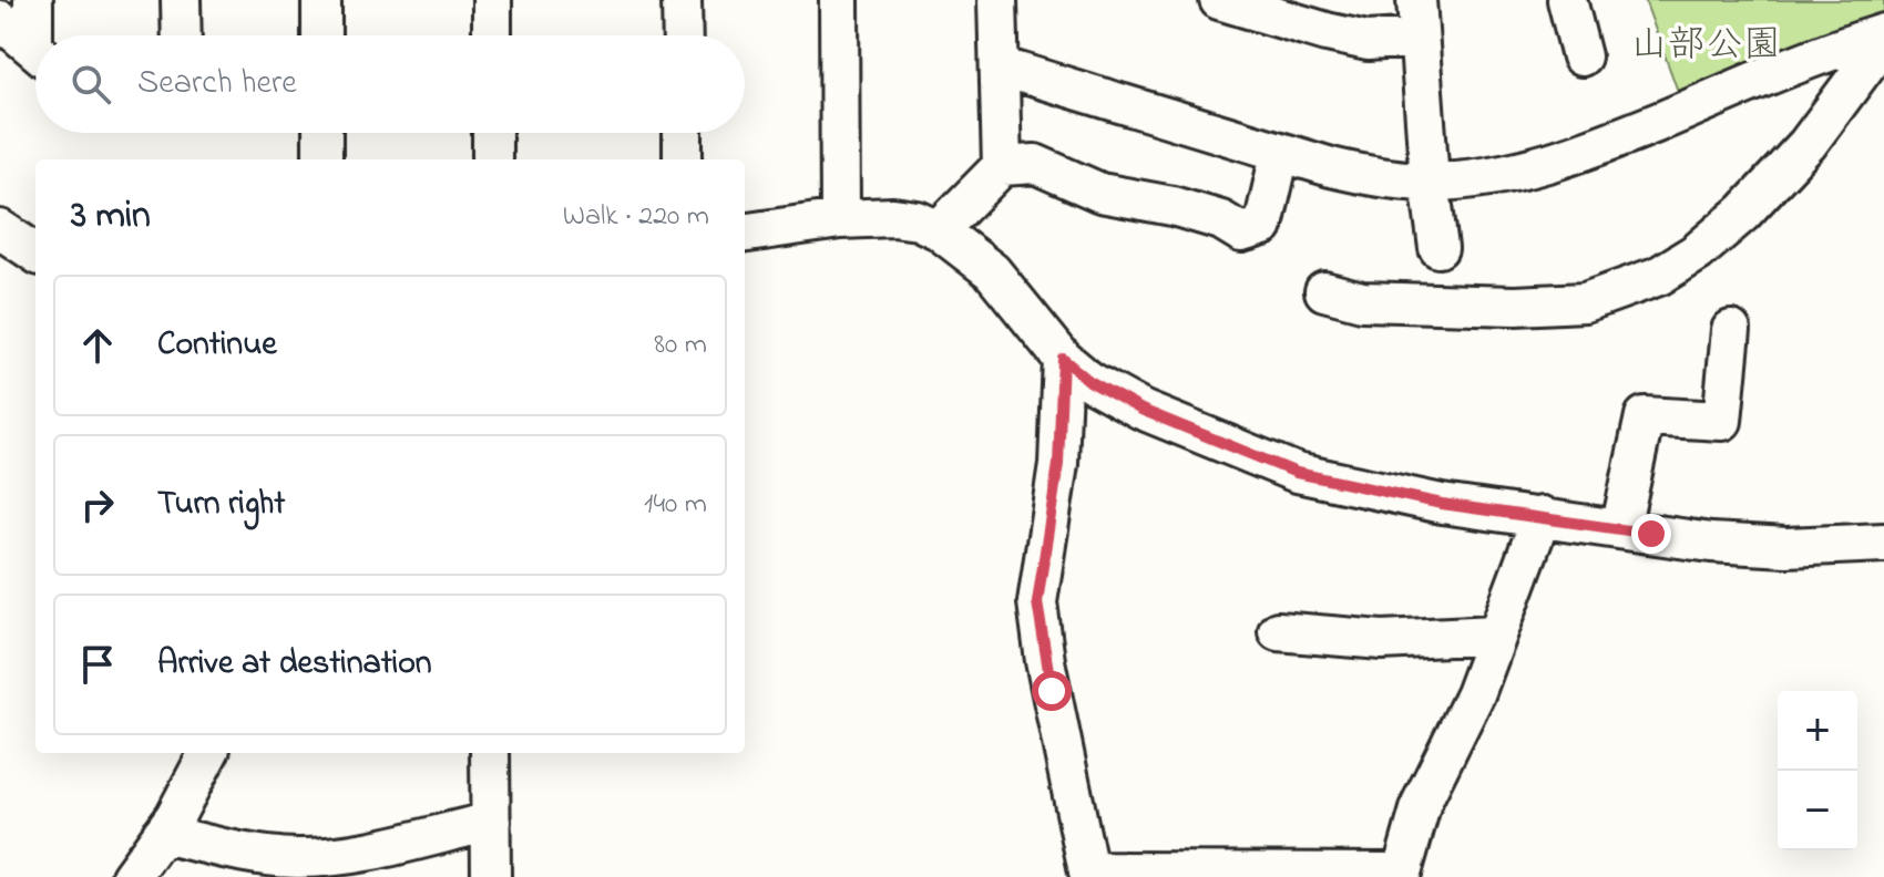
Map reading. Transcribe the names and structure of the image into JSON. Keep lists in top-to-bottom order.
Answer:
{
  "parks": ["山部公園"],
  "page": {
    "search": "Search here",
    "heading": ["3 min", "Walk · 220 m"],
    "list": [
      ["Continue", "80 m"],
      ["Turn right", "140 m"],
      "Arrive at destination"
    ],
    "map_buttons": ["+", "−"]
  }
}
